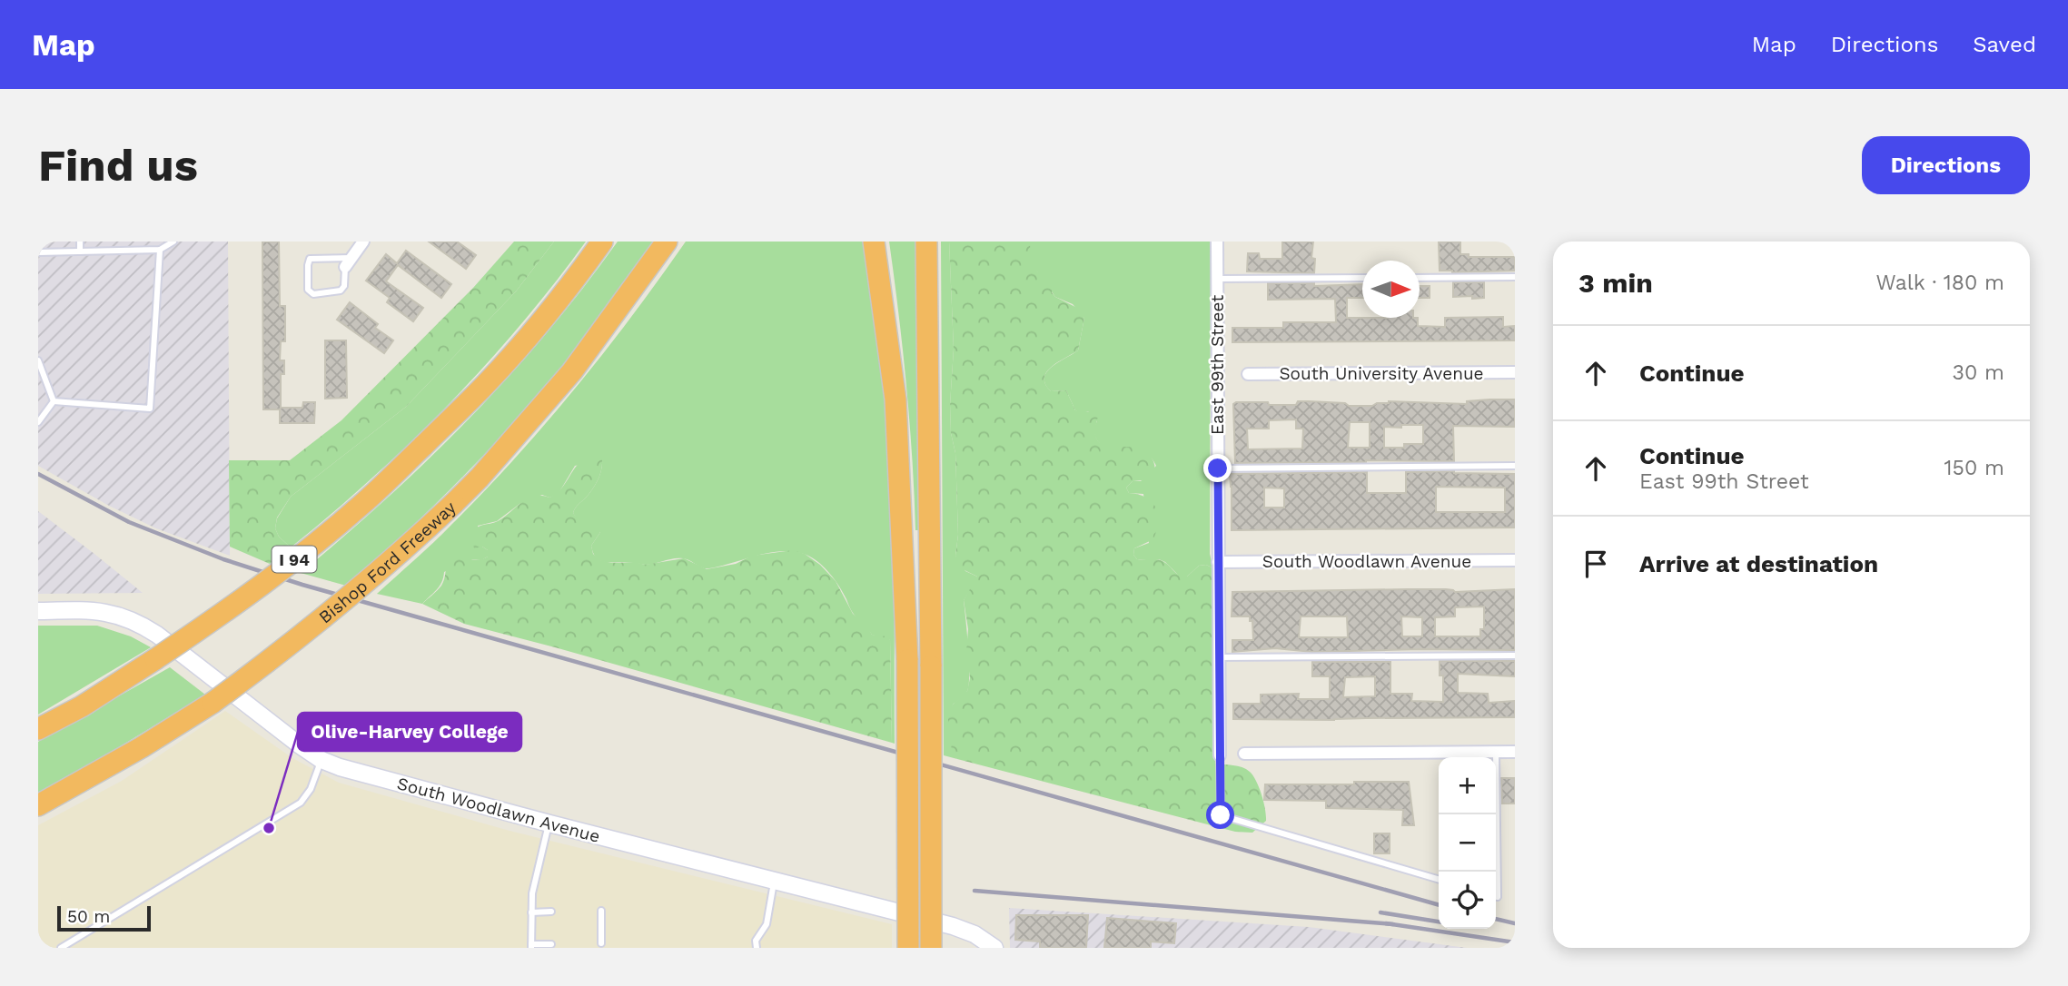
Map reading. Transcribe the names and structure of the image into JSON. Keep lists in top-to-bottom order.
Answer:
{
  "streets": {
    "highway": ["I 94", "Bishop Ford Freeway"],
    "street": ["East 99th Street", "South University Avenue", "South Woodlawn Avenue"]
  },
  "crossings": [
    ["East 99th Street", "South Woodlawn Avenue"]
  ],
  "places": ["Olive-Harvey College"],
  "scale_bar": "50 m",
  "north": "right",
  "page": {
    "header": "Map",
    "nav": ["Map", "Directions", "Saved"],
    "buttons": "Directions",
    "title": "Find us",
    "heading": ["3 min", "Walk · 180 m"],
    "list": [
      ["Continue", "30 m"],
      ["Continue", "East 99th Street", "150 m"],
      "Arrive at destination"
    ],
    "map_buttons": ["+", "−"],
    "scale": "50 m"
  }
}
